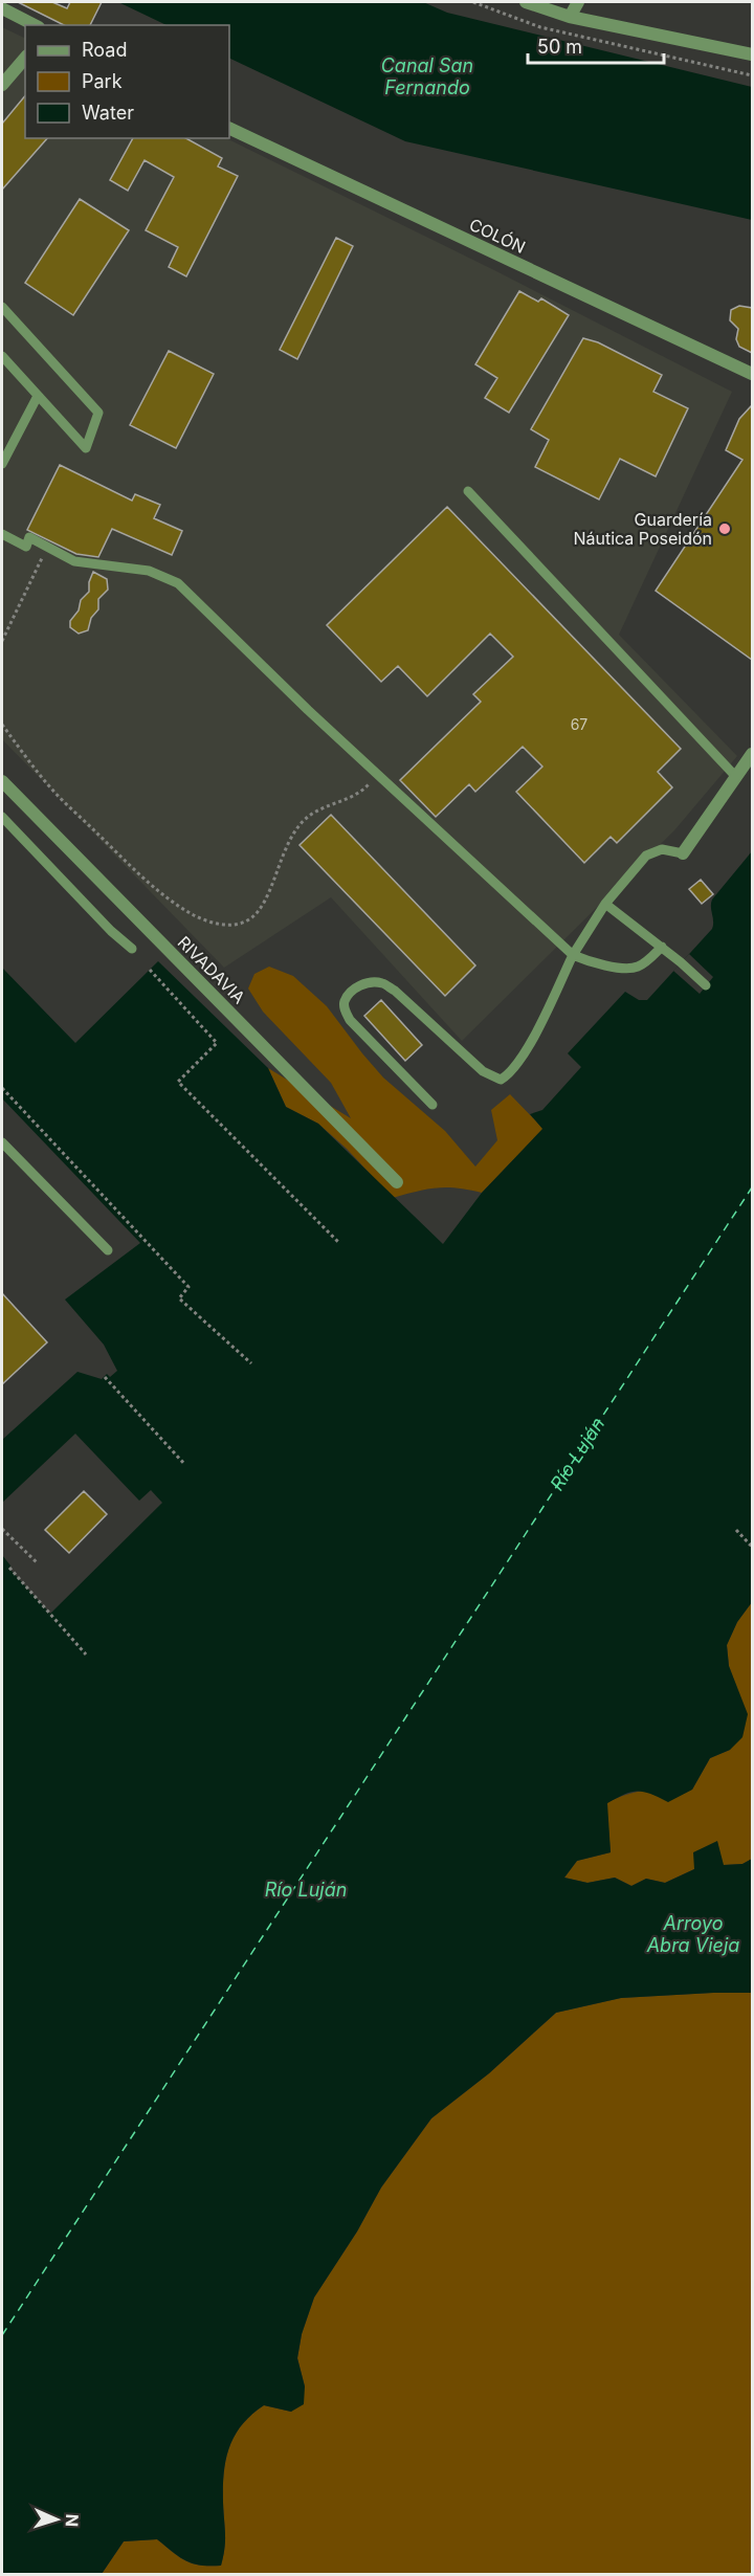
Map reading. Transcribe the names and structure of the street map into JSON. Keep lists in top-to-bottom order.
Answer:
{
  "streets": {
    "street": ["COLÓN", "RIVADAVIA"]
  },
  "water": ["Canal San Fernando", "Río Luján", "Arroyo Abra Vieja"],
  "places": ["Guardería Náutica Poseidón"],
  "house_numbers": ["67"],
  "legend": ["Road", "Park", "Water"],
  "scale_bar": "50 m",
  "north": "right"
}
